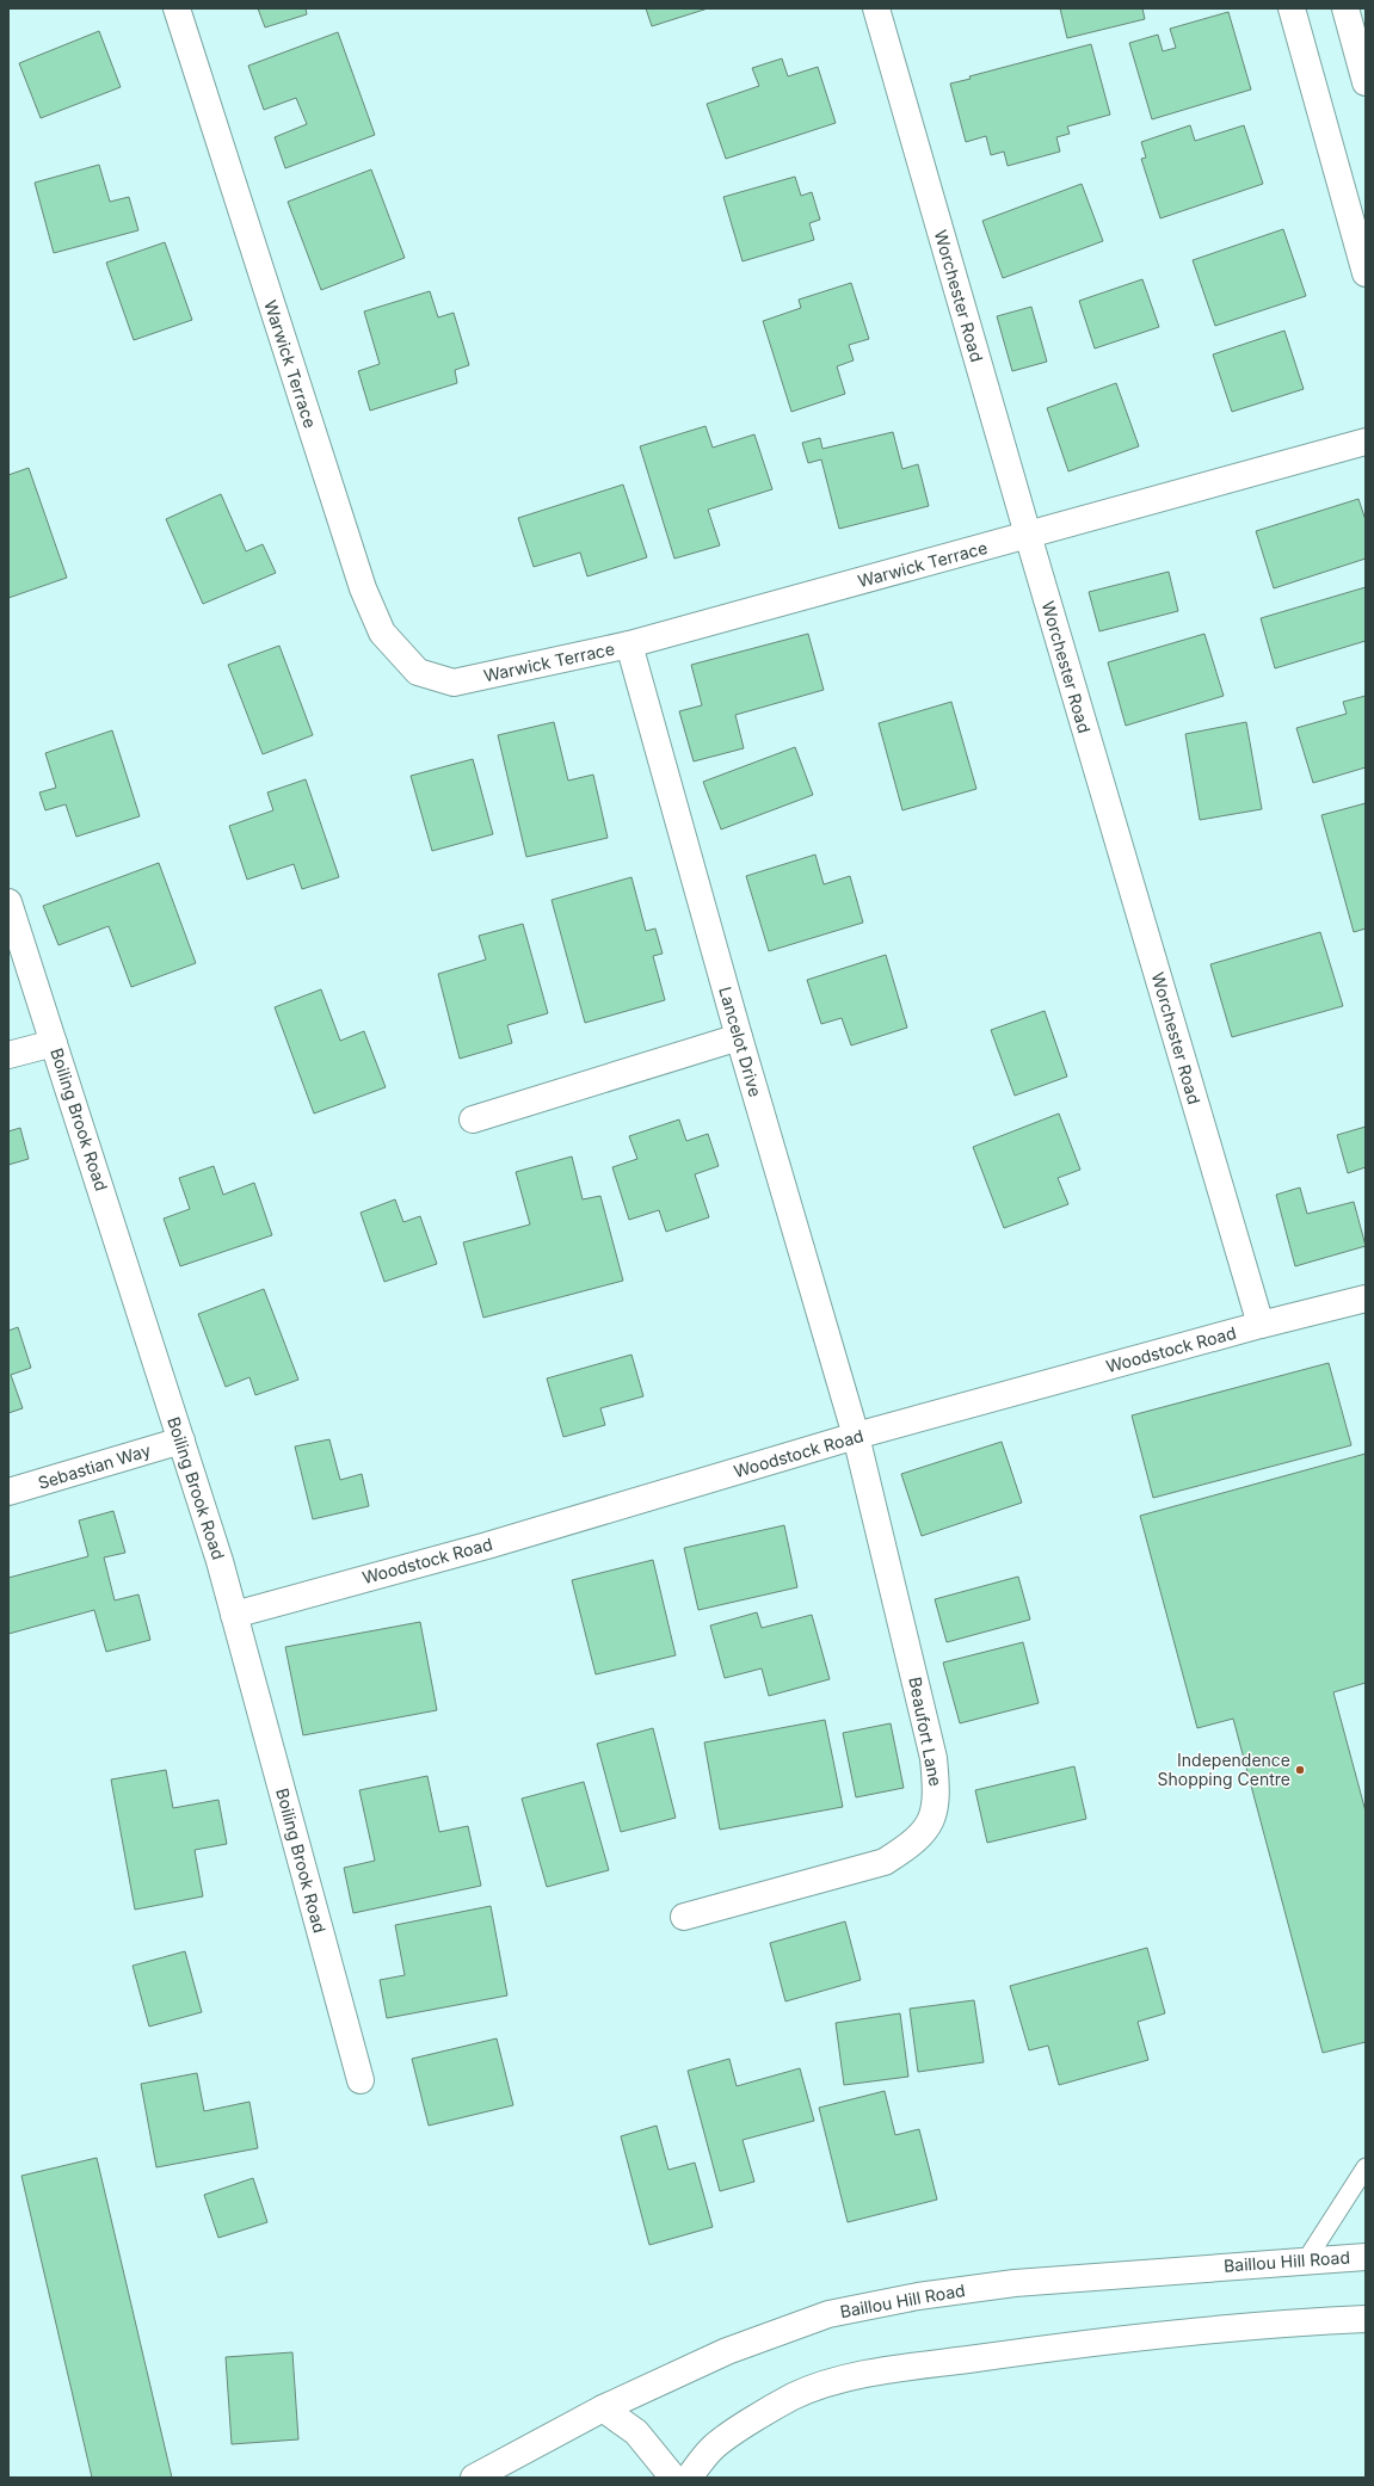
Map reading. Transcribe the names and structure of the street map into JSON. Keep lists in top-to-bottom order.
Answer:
{
  "streets": {
    "main road": [
      "Worchester Road",
      "Warwick Terrace",
      "Lancelot Drive",
      "Boiling Brook Road",
      "Woodstock Road",
      "Sebastian Way",
      "Beaufort Lane",
      "Baillou Hill Road"
    ]
  },
  "crossings": [
    ["Worchester Road", "Warwick Terrace"],
    ["Worchester Road", "Woodstock Road"],
    ["Warwick Terrace", "Lancelot Drive"],
    ["Lancelot Drive", "Woodstock Road"],
    ["Lancelot Drive", "Beaufort Lane"],
    ["Boiling Brook Road", "Woodstock Road"],
    ["Boiling Brook Road", "Sebastian Way"],
    ["Woodstock Road", "Beaufort Lane"]
  ],
  "places": ["Independence Shopping Centre"]
}
